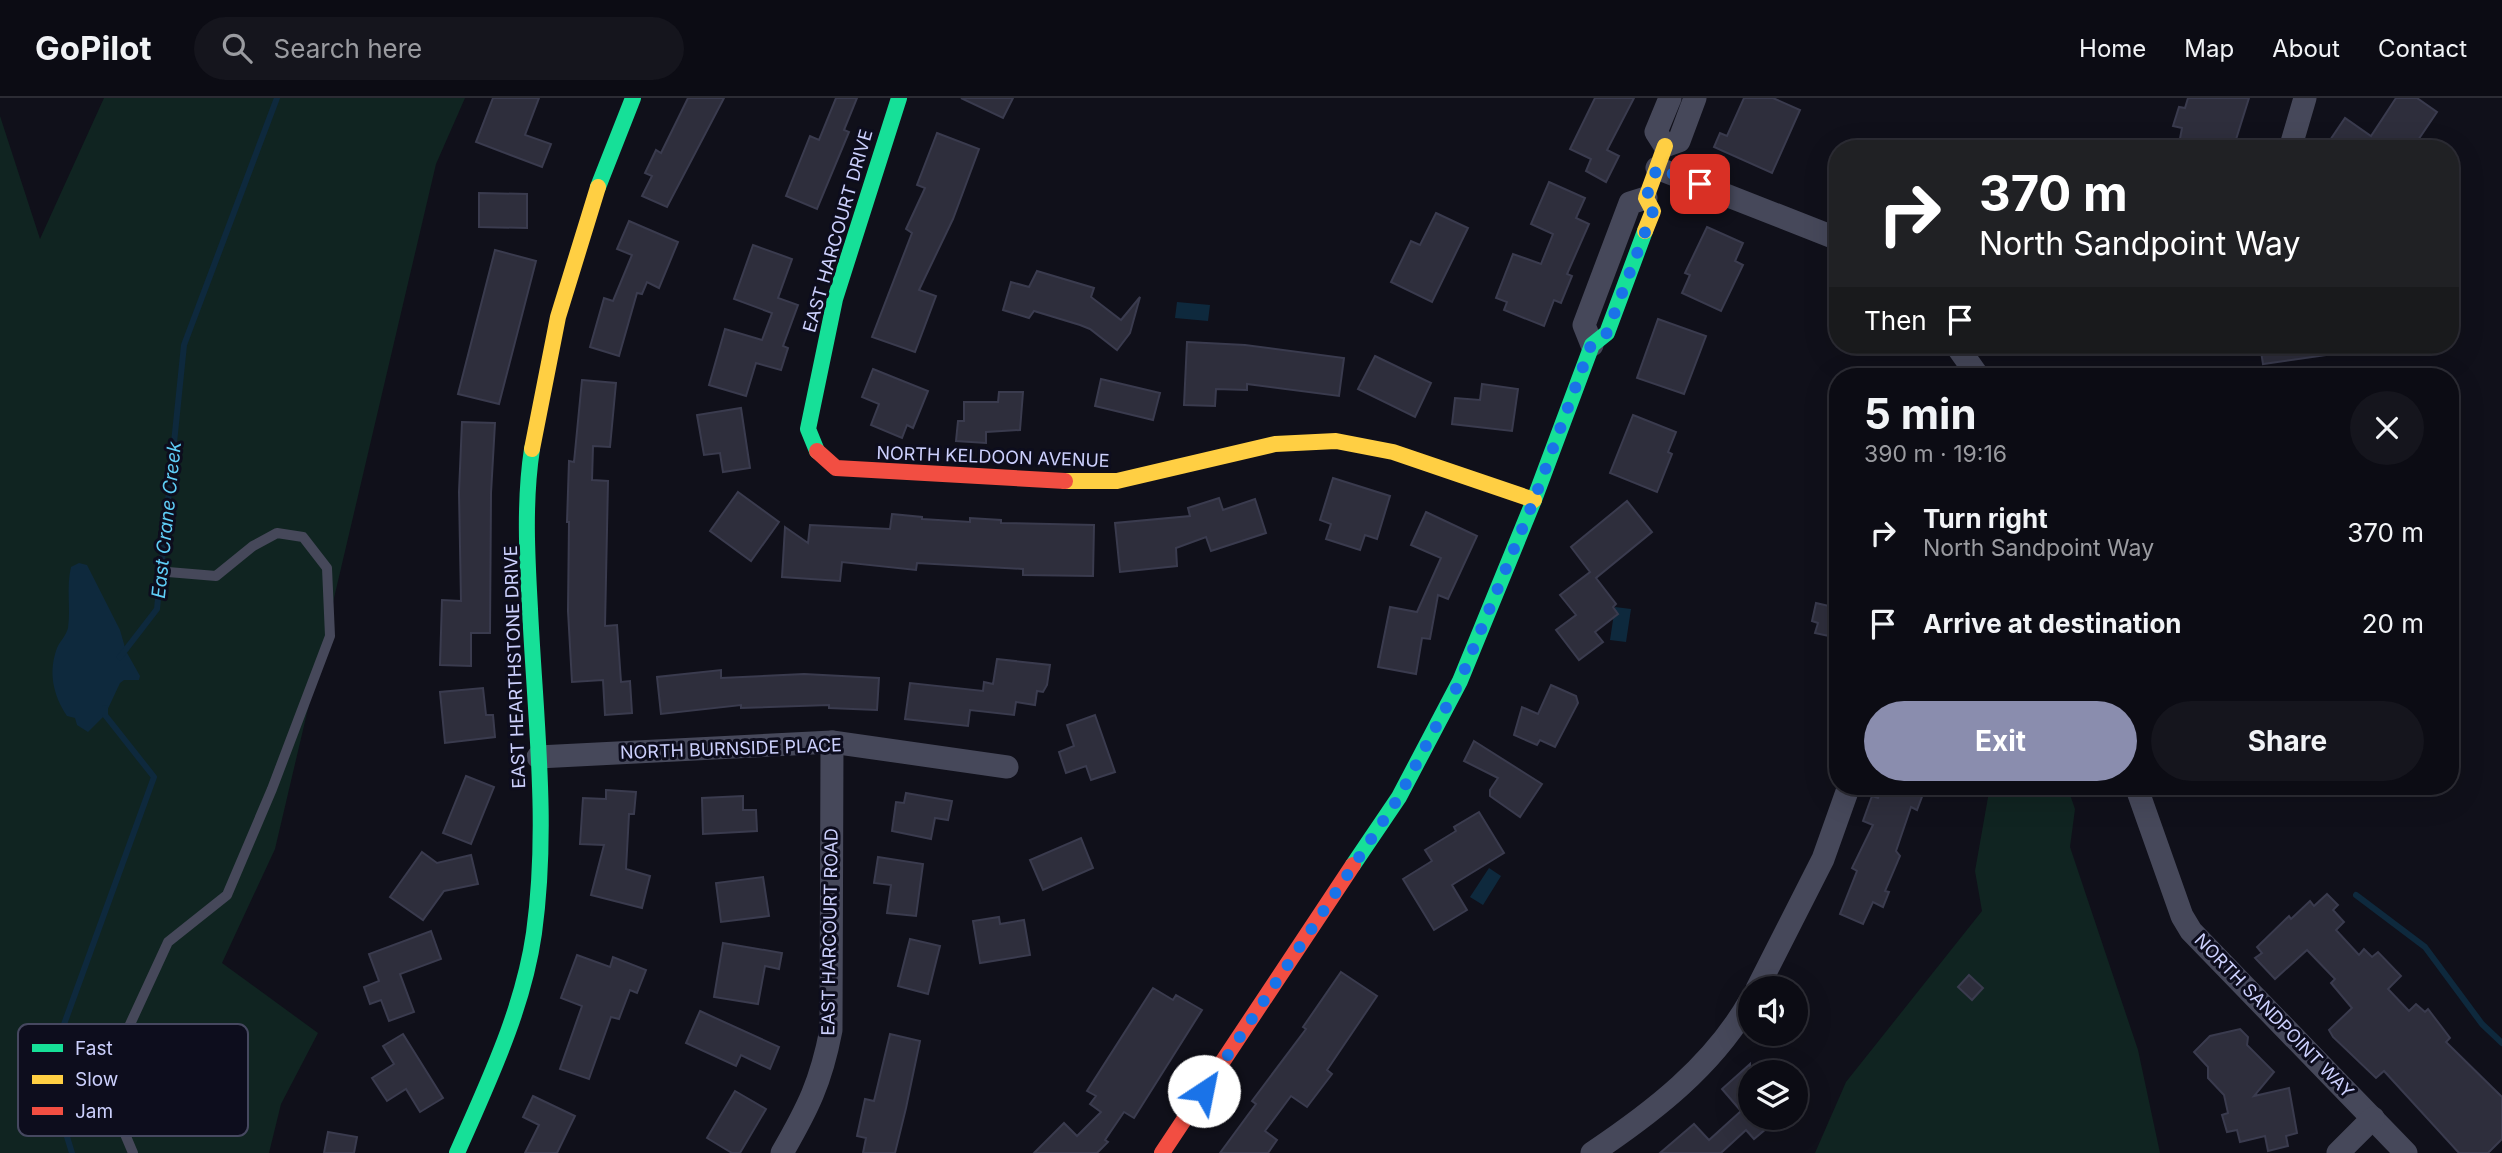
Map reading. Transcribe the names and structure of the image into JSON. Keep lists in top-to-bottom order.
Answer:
{
  "streets": {
    "street": [
      "EAST HARCOURT DRIVE",
      "NORTH KELDOON AVENUE",
      "EAST HEARTHSTONE DRIVE",
      "NORTH BURNSIDE PLACE",
      "EAST HARCOURT ROAD",
      "NORTH SANDPOINT WAY"
    ]
  },
  "crossings": [
    ["EAST HARCOURT DRIVE", "NORTH KELDOON AVENUE"],
    ["EAST HEARTHSTONE DRIVE", "NORTH BURNSIDE PLACE"],
    ["NORTH BURNSIDE PLACE", "EAST HARCOURT ROAD"]
  ],
  "water": ["East Crane Creek"],
  "legend": ["Fast", "Slow", "Jam"],
  "page": {
    "header": "GoPilot",
    "search": "Search here",
    "nav": [
      "Home",
      "Map",
      "About",
      "Contact"
    ],
    "turn": ["370 m", "North Sandpoint Way"],
    "then": "Then",
    "heading": ["5 min", "390 m · 19:16"],
    "list": [
      {
        "name": "Turn right",
        "note": "North Sandpoint Way",
        "value": "370 m"
      },
      {
        "name": "Arrive at destination",
        "value": "20 m"
      }
    ],
    "buttons": ["Exit", "Share"]
  }
}
